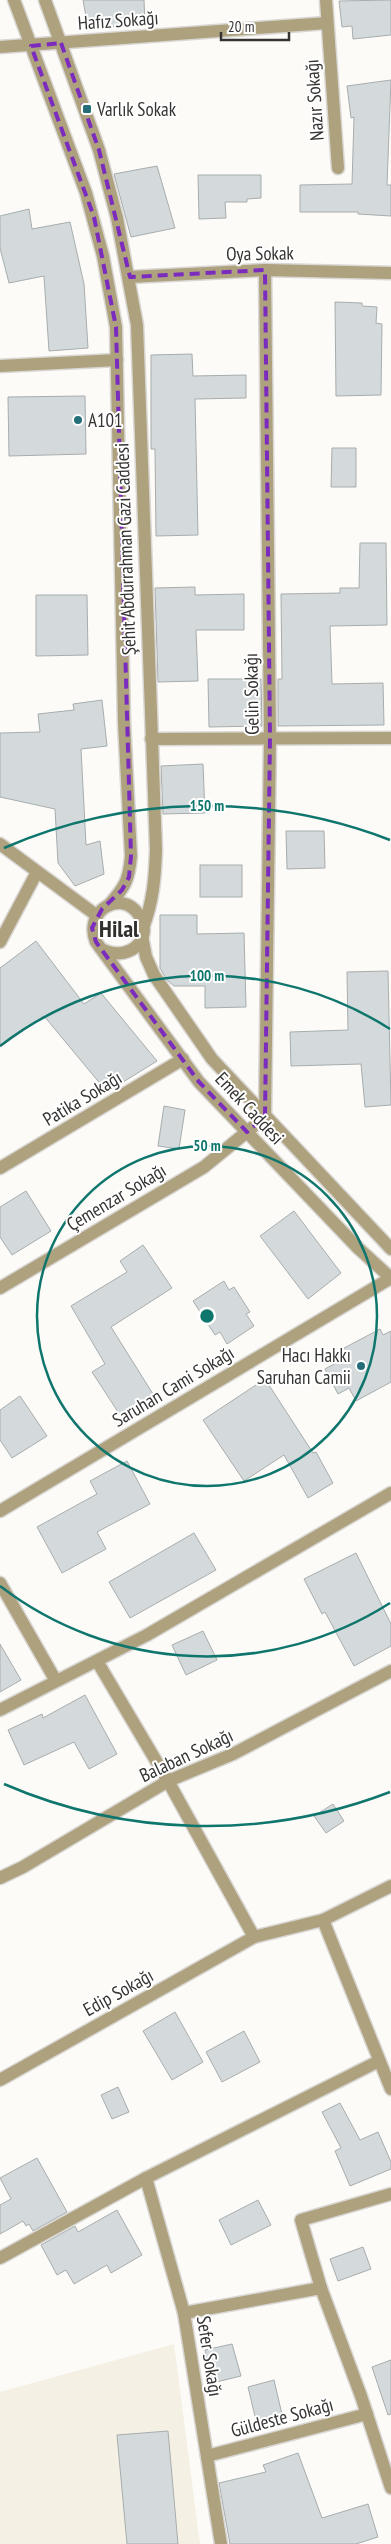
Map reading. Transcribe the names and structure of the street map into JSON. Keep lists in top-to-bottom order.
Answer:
{
  "streets": {
    "street": [
      "Hafız Sokağı",
      "Nazır Sokağı",
      "Oya Sokak",
      "Şehit Abdurrahman Gazi Caddesi",
      "Gelin Sokağı",
      "Patika Sokağı",
      "Emek Caddesi",
      "Çemenzar Sokağı",
      "Saruhan Cami Sokağı",
      "Balaban Sokağı",
      "Edip Sokağı",
      "Sefer Sokağı",
      "Güldeste Sokağı"
    ]
  },
  "crossings": [
    ["Hafız Sokağı", "Nazır Sokağı"],
    ["Hafız Sokağı", "Şehit Abdurrahman Gazi Caddesi"],
    ["Oya Sokak", "Şehit Abdurrahman Gazi Caddesi"],
    ["Oya Sokak", "Gelin Sokağı"],
    ["Şehit Abdurrahman Gazi Caddesi", "Emek Caddesi"],
    ["Gelin Sokağı", "Emek Caddesi"],
    ["Gelin Sokağı", "Çemenzar Sokağı"],
    ["Patika Sokağı", "Emek Caddesi"],
    ["Emek Caddesi", "Çemenzar Sokağı"],
    ["Emek Caddesi", "Saruhan Cami Sokağı"],
    ["Sefer Sokağı", "Güldeste Sokağı"]
  ],
  "districts": ["Hilal"],
  "places": {
    "transit": ["Varlık Sokak"],
    "other": ["A101", "Hacı Hakkı Saruhan Camii"]
  },
  "scale_bar": "20 m",
  "rings": ["150 m", "100 m", "50 m"]
}
